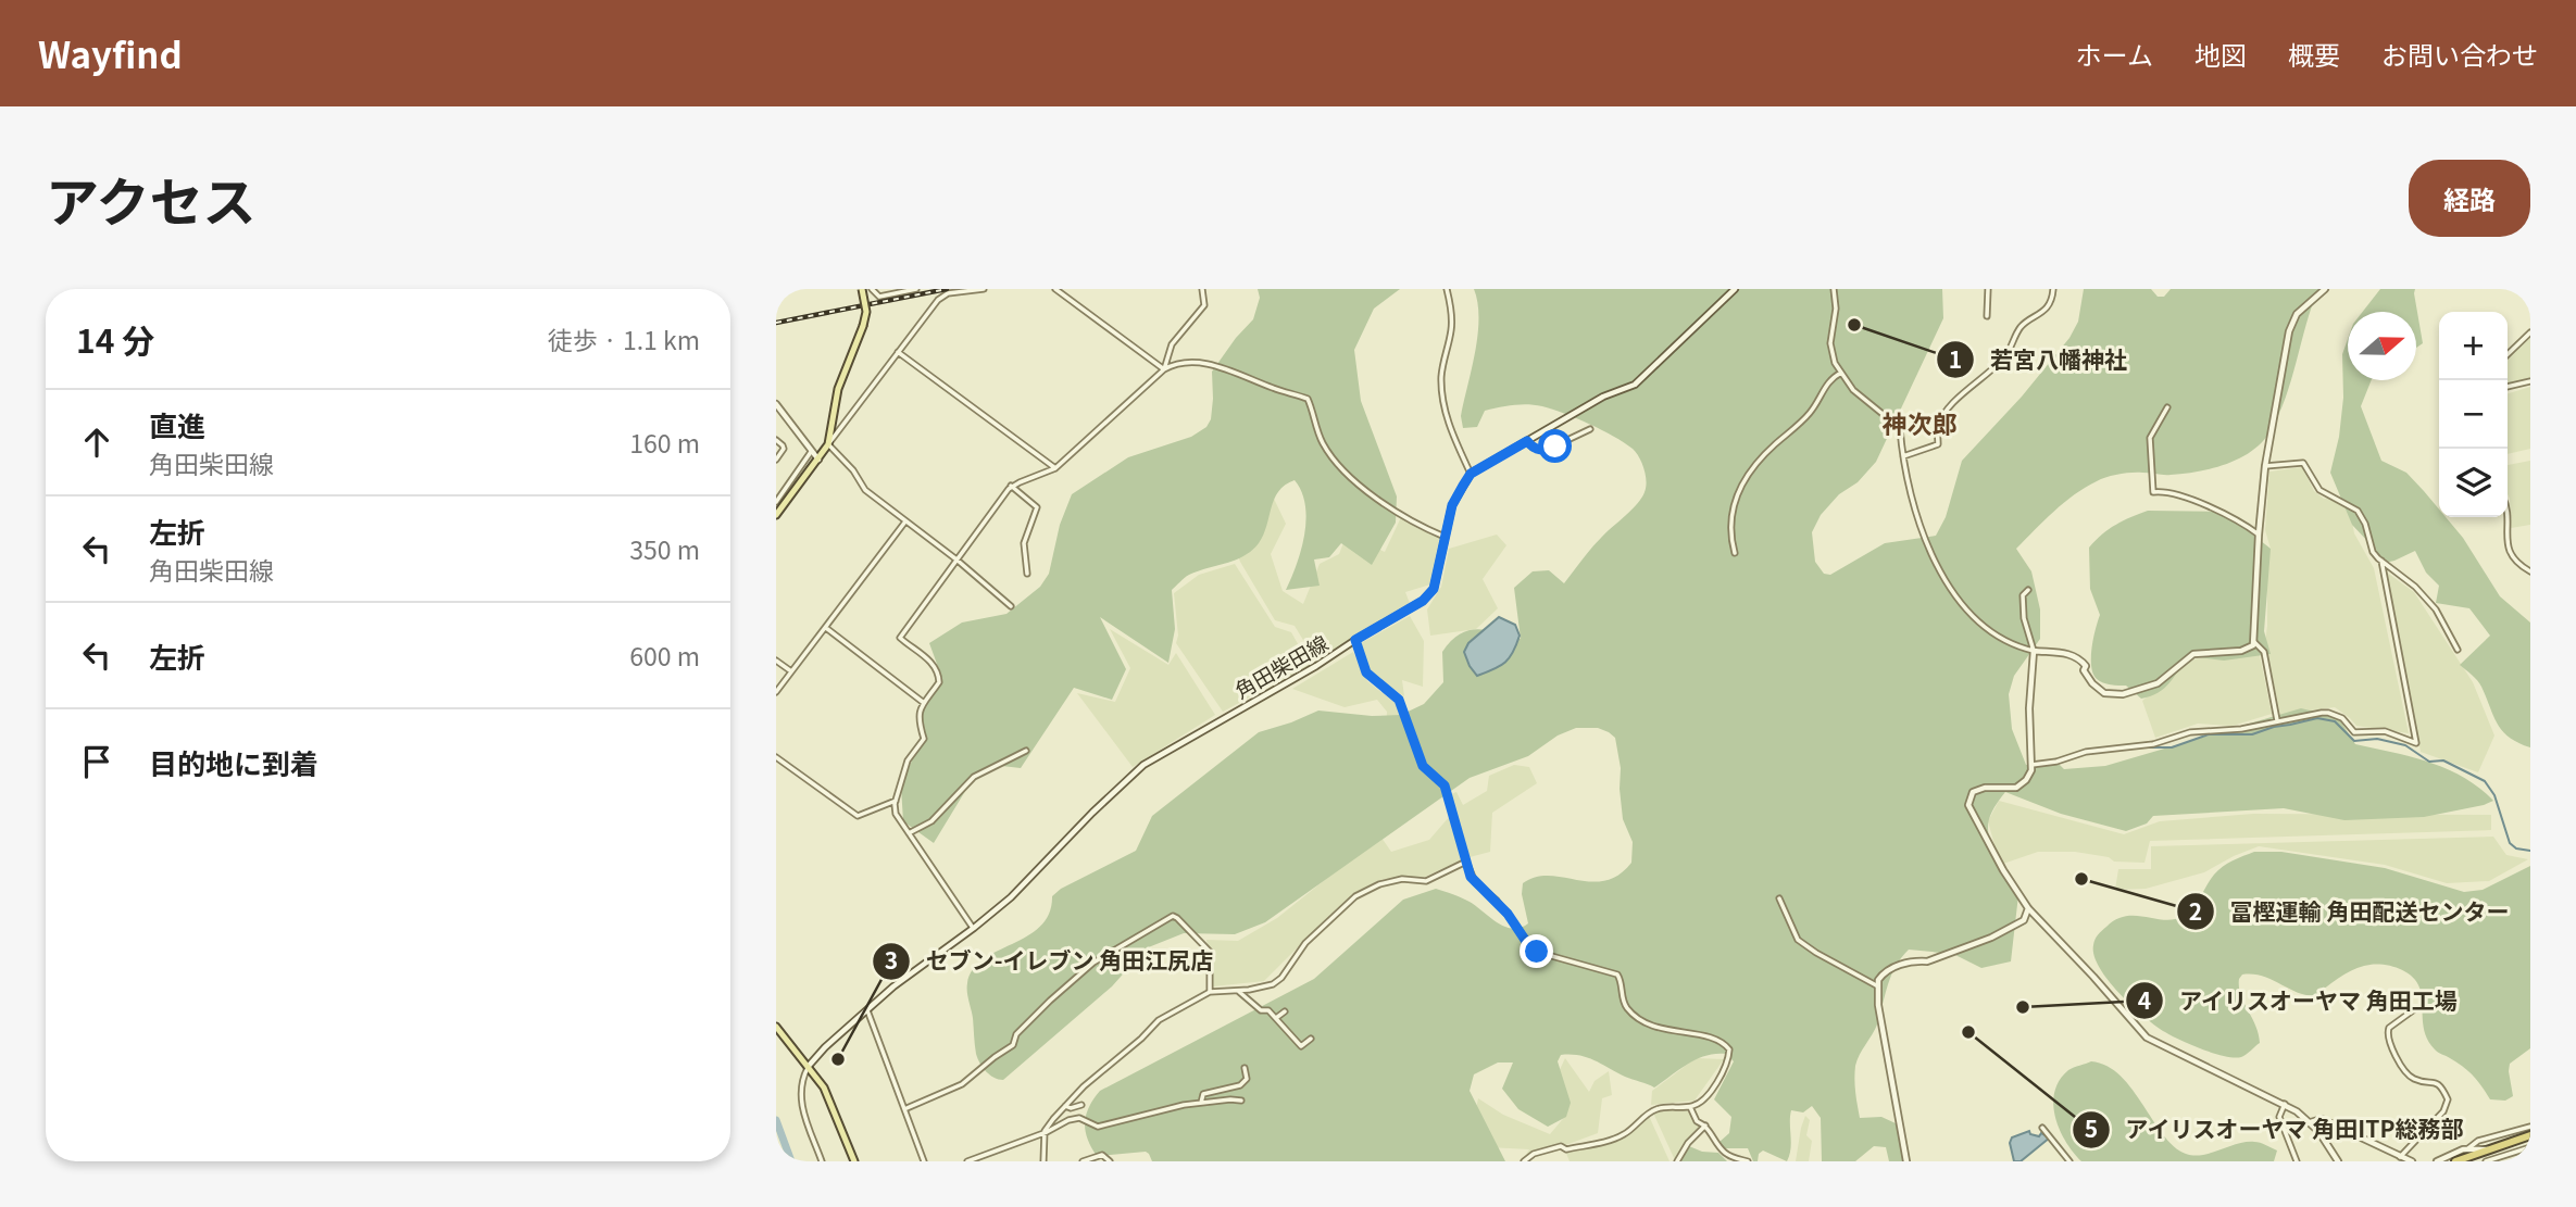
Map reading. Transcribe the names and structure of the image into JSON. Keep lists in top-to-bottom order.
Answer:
{
  "streets": {
    "street": ["角田柴田線"]
  },
  "districts": ["神次郎"],
  "places": [
    "若宮八幡神社",
    "冨樫運輸 角田配送センター",
    "アイリスオーヤマ 角田工場",
    "アイリスオーヤマ 角田ITP総務部",
    "セブン-イレブン 角田江尻店"
  ],
  "north": "right",
  "page": {
    "header": "Wayfind",
    "nav": [
      "ホーム",
      "地図",
      "概要",
      "お問い合わせ"
    ],
    "title": "アクセス",
    "buttons": "経路",
    "heading": ["14 分", "徒歩 · 1.1 km"],
    "map_buttons": ["+", "−"],
    "list": [
      ["直進", "角田柴田線", "160 m"],
      ["左折", "角田柴田線", "350 m"],
      ["左折", "600 m"],
      "目的地に到着"
    ]
  }
}
